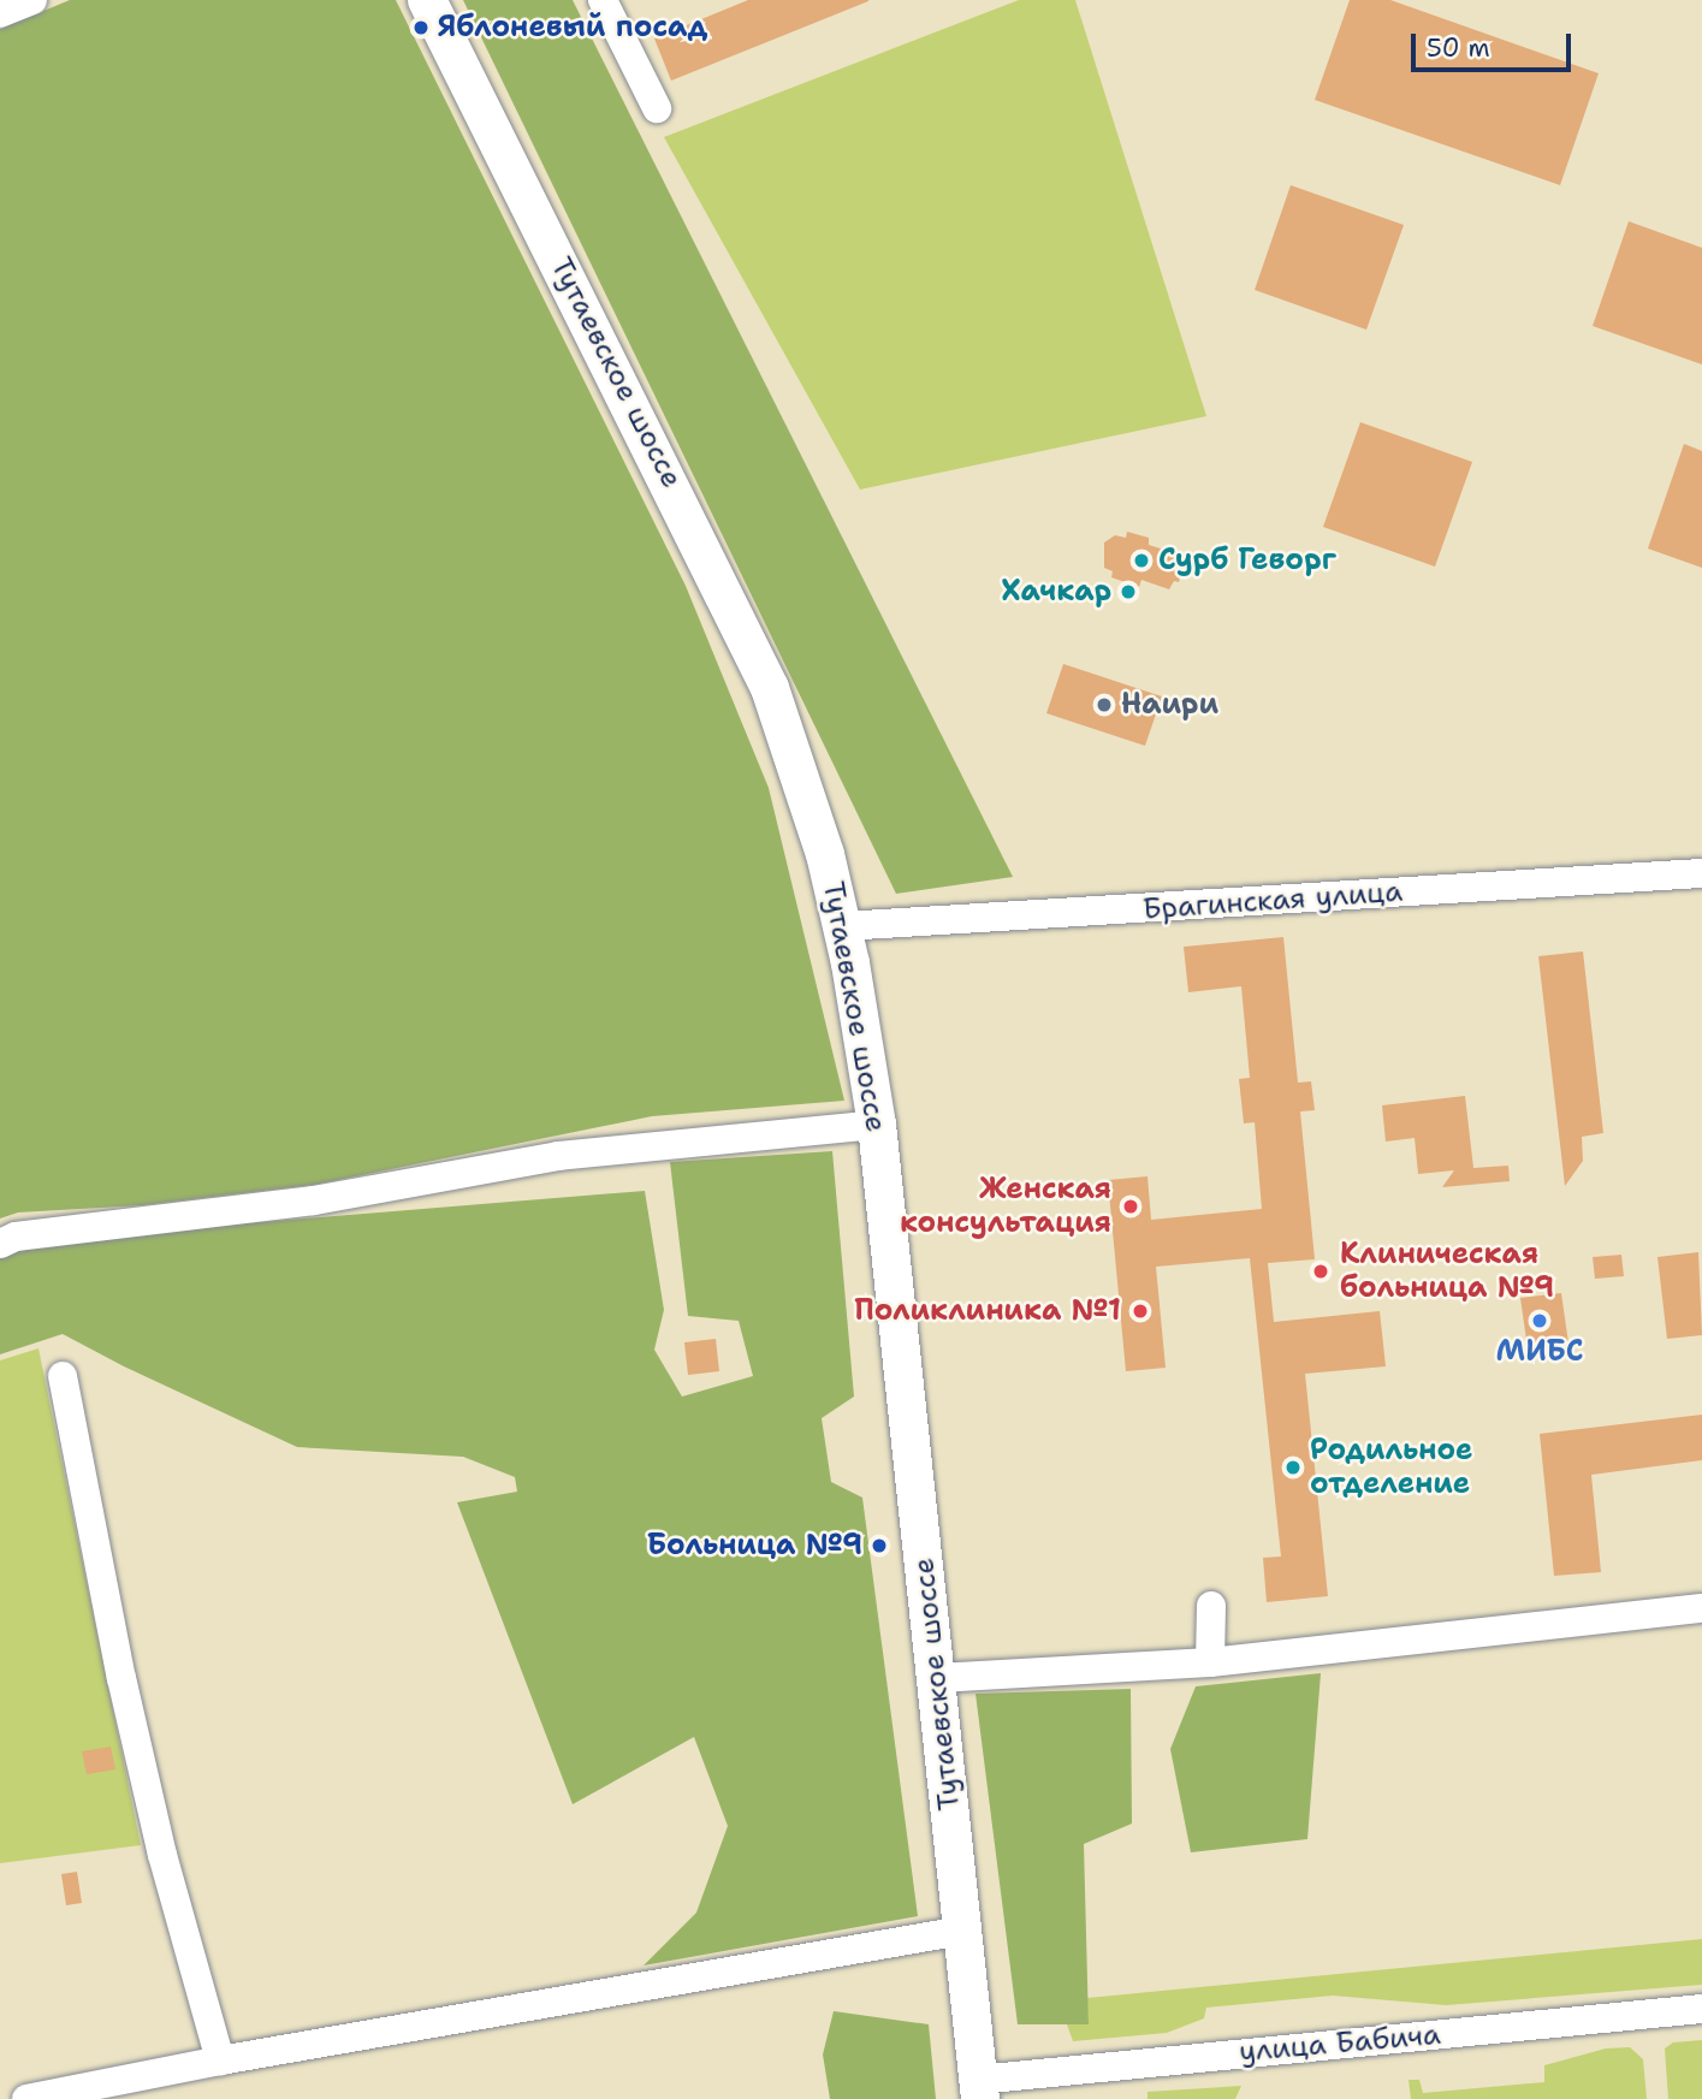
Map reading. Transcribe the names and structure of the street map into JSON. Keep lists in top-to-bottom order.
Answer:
{
  "streets": {
    "main road": ["Тутаевское шоссе"],
    "street": ["Брагинская улица", "улица Бабича"]
  },
  "crossings": [
    ["Тутаевское шоссе", "Брагинская улица"],
    ["Тутаевское шоссе", "улица Бабича"]
  ],
  "places": [
    "Яблоневый посад",
    "Сурб Геворг",
    "Хачкар",
    "Наири",
    "Женская консультация",
    "Клиническая больница №9",
    "Поликлиника №1",
    "МИБС",
    "Родильное отделение",
    "Больница №9"
  ],
  "scale_bar": "50 m"
}
